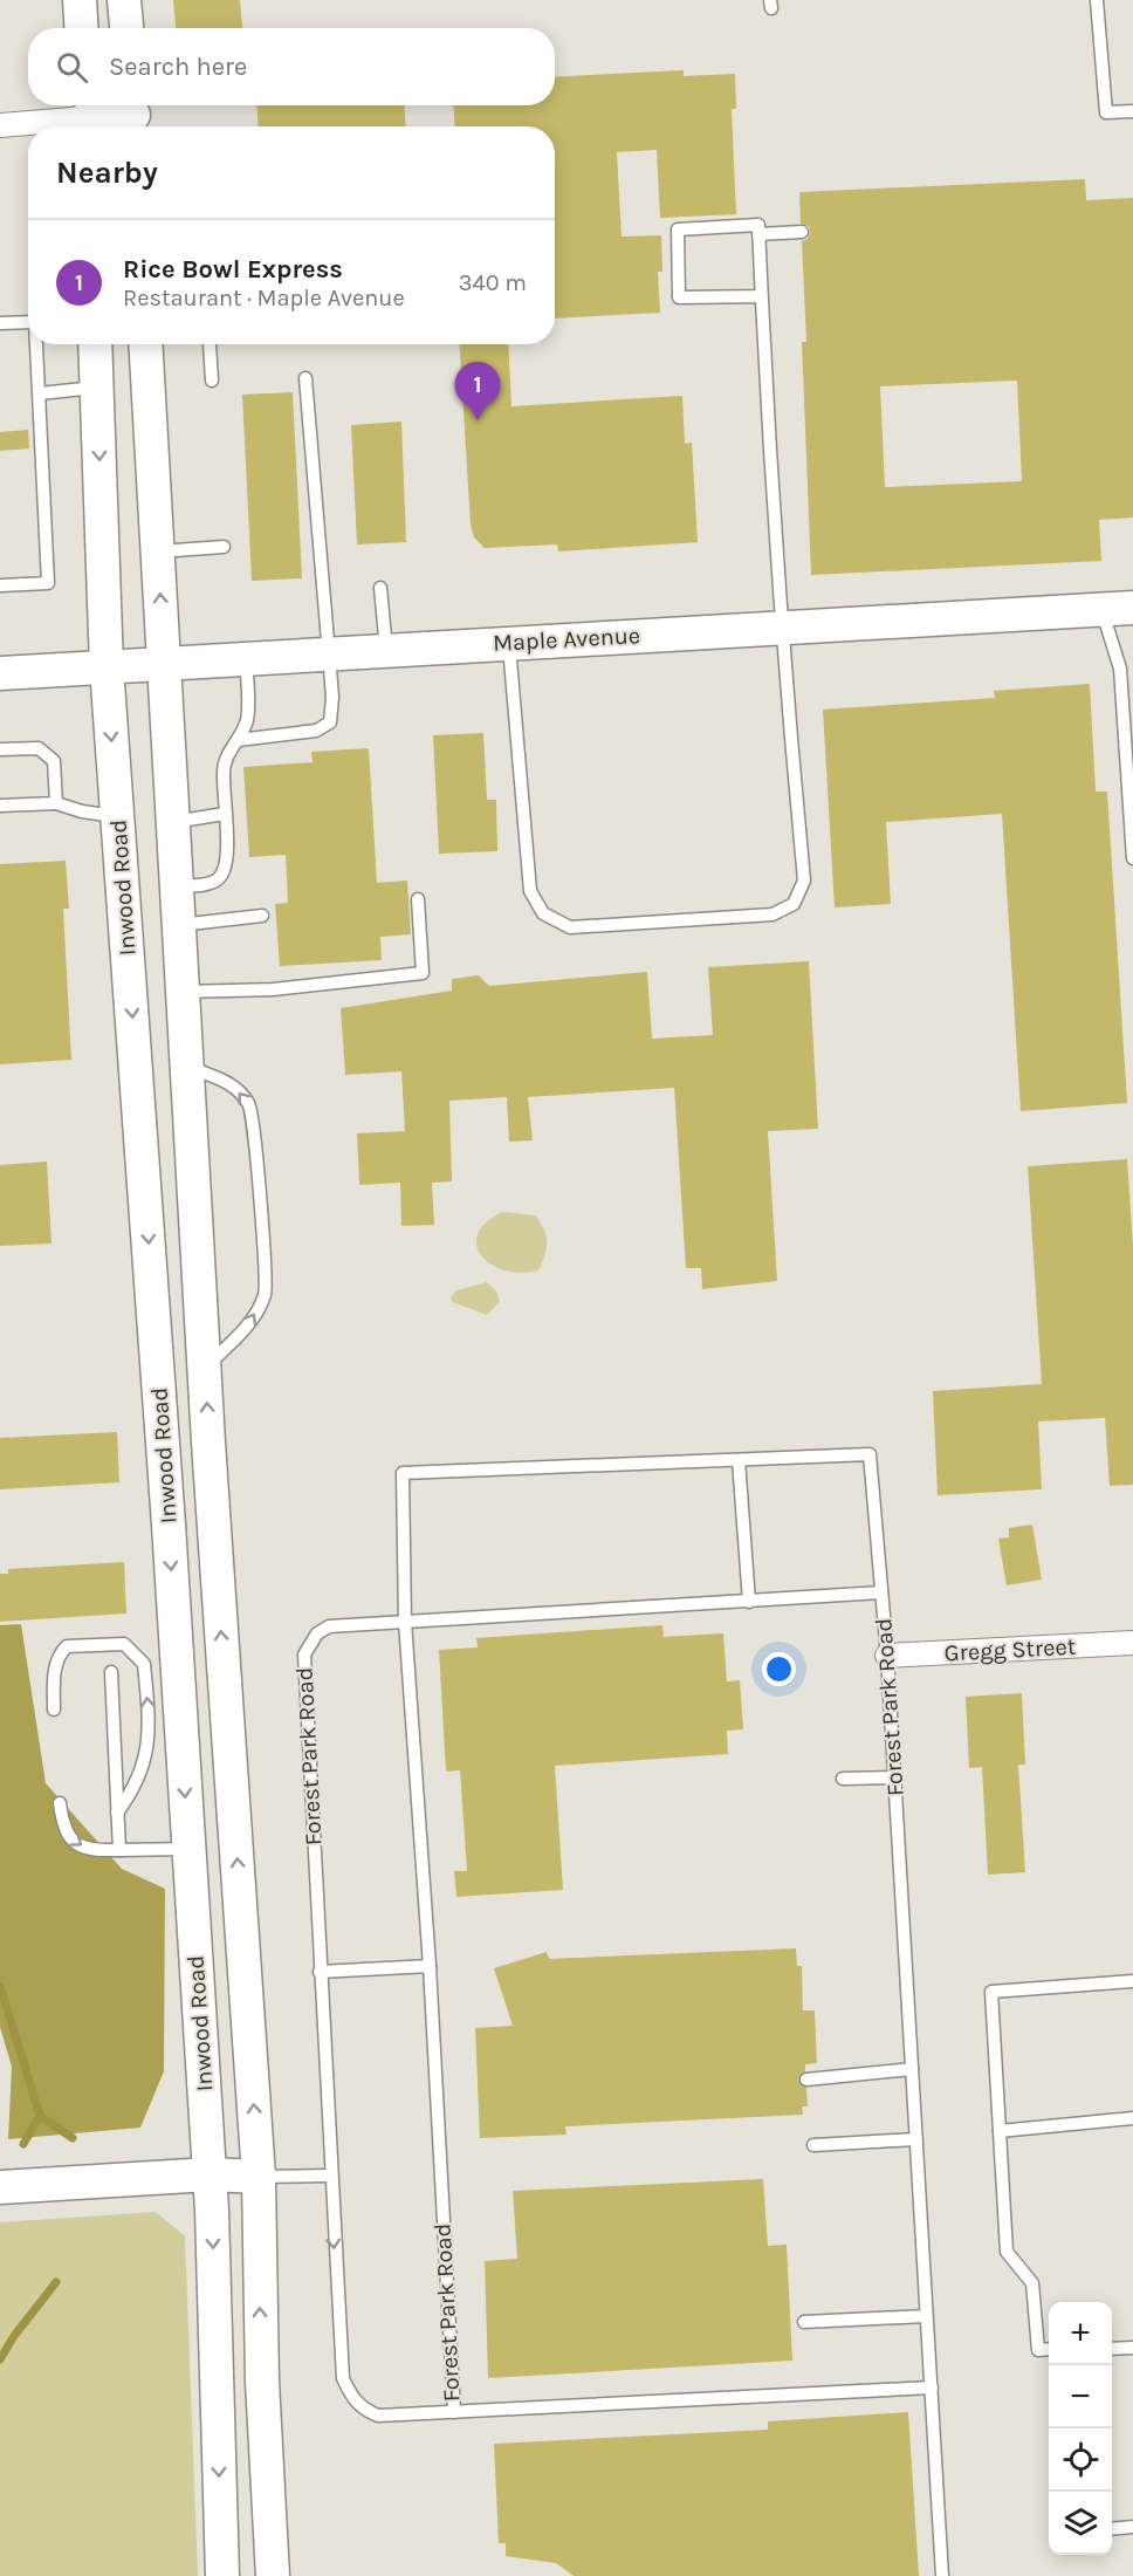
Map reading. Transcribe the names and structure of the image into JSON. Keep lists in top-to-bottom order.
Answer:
{
  "streets": {
    "main road": ["Maple Avenue", "Inwood Road"],
    "street": ["Gregg Street"],
    "lane": ["Forest Park Road"]
  },
  "crossings": [
    ["Maple Avenue", "Inwood Road"],
    ["Gregg Street", "Forest Park Road"]
  ],
  "page": {
    "search": "Search here",
    "heading": "Nearby",
    "list": [
      {
        "mark": "1",
        "name": "Rice Bowl Express",
        "note": "Restaurant · Maple Avenue",
        "value": "340 m"
      }
    ],
    "pins": "1",
    "map_buttons": ["+", "−"]
  }
}
